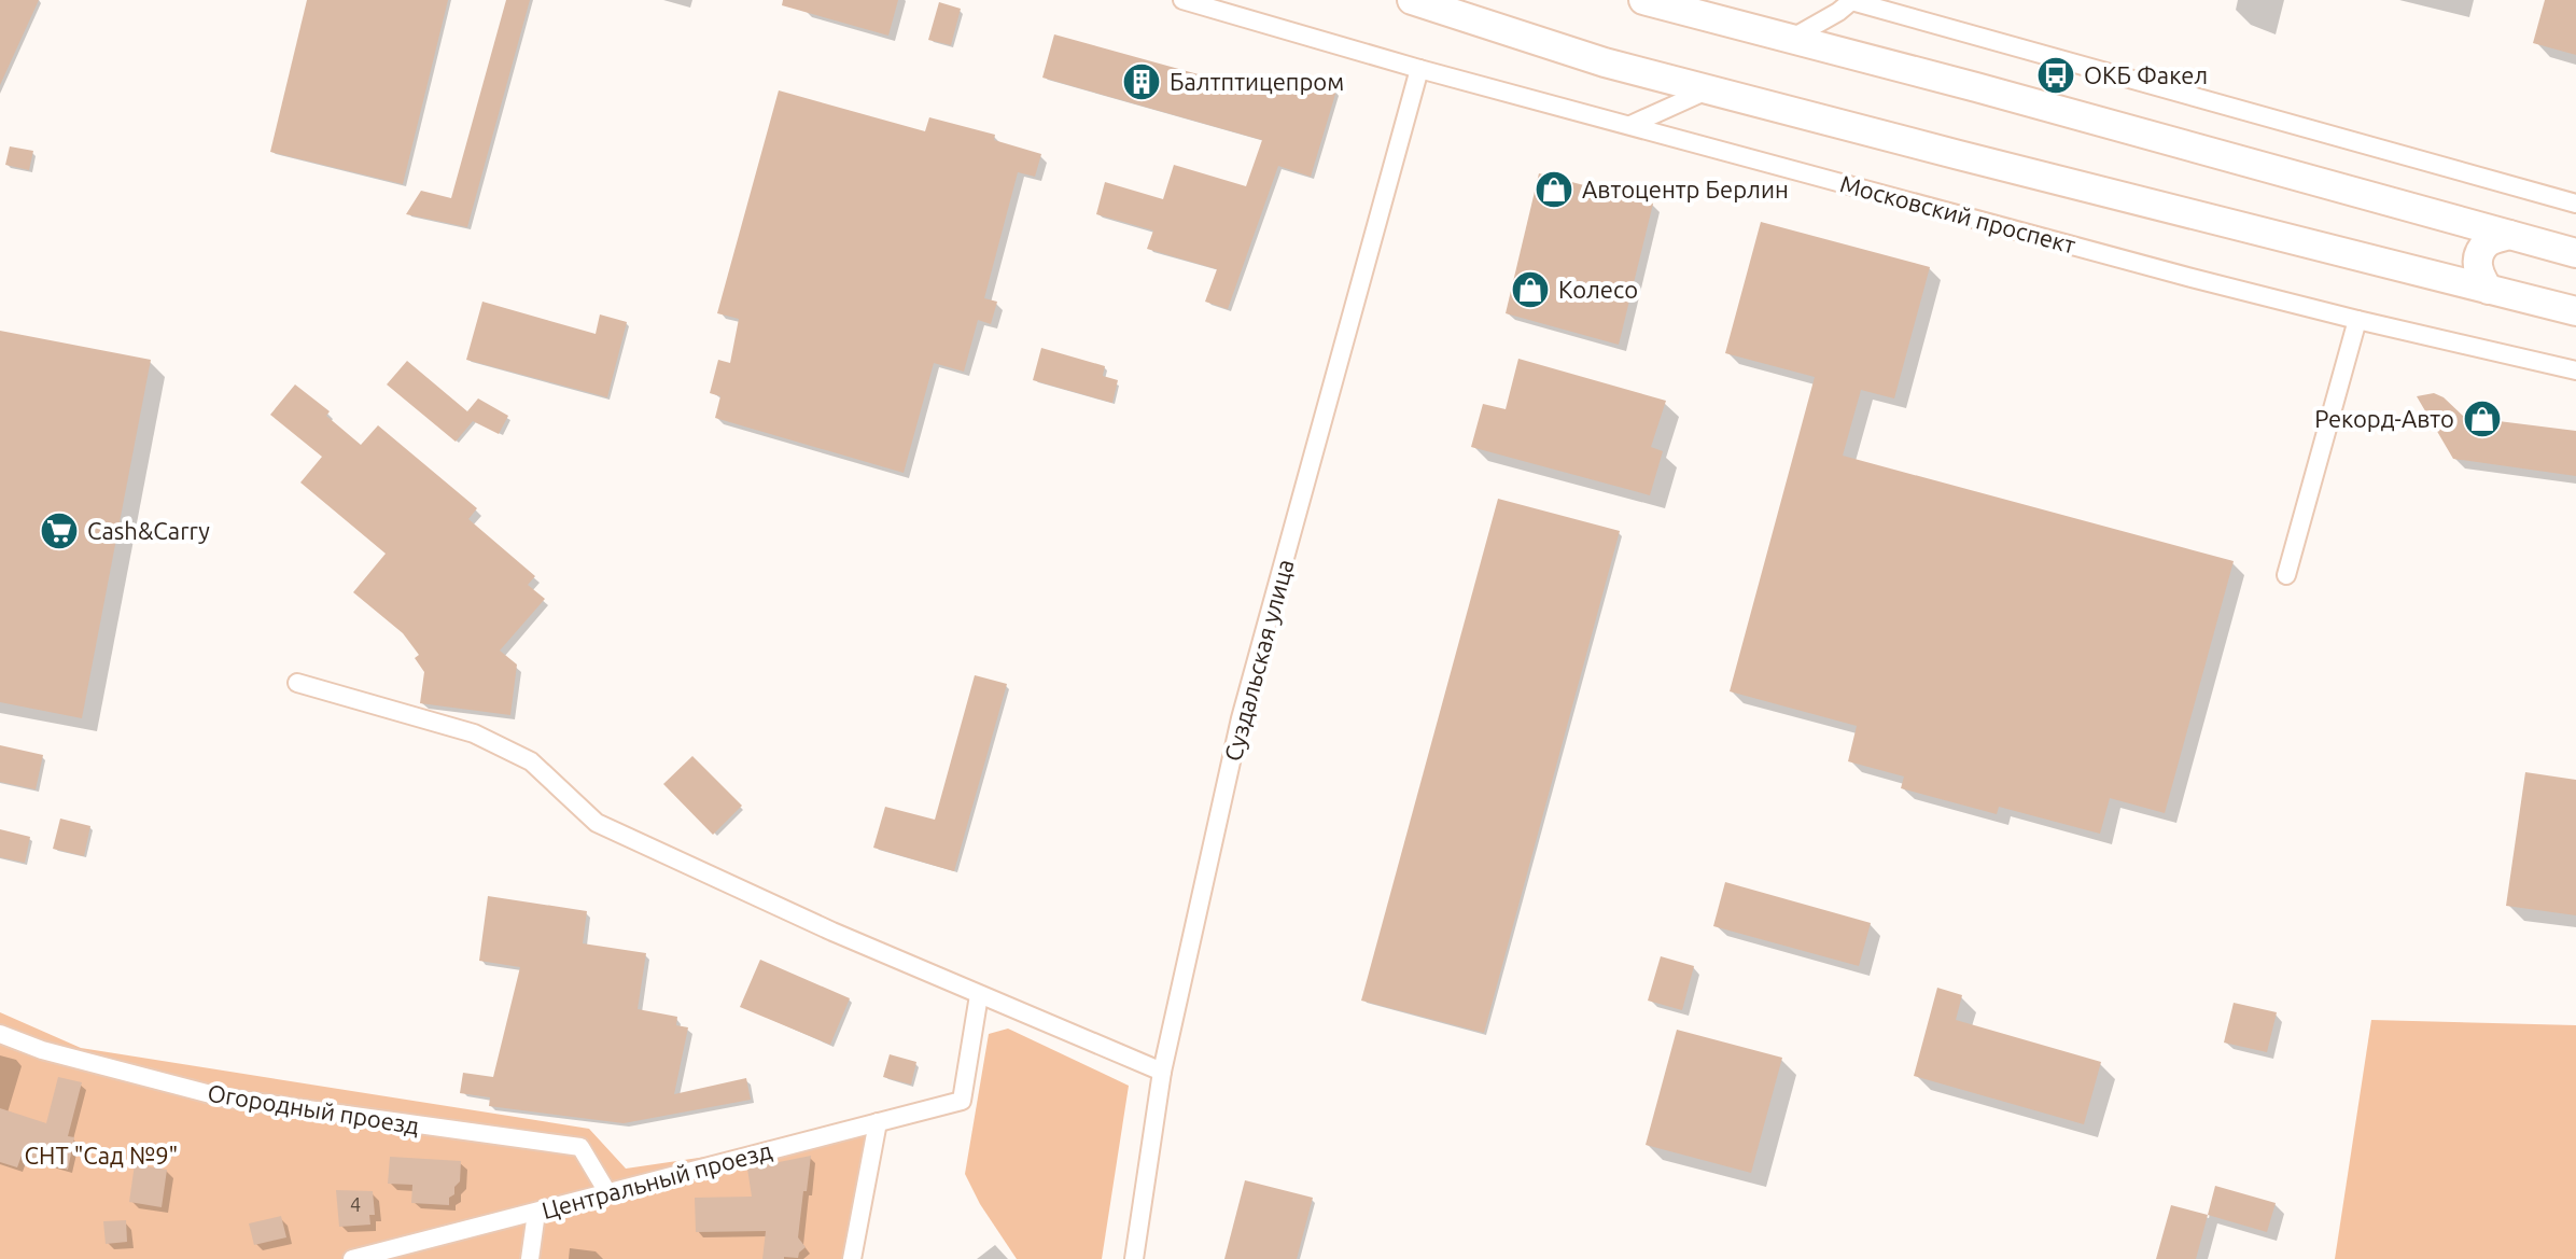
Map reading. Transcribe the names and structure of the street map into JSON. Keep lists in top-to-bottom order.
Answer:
{
  "streets": {
    "street": [
      "Московский проспект",
      "Суздальская улица",
      "Огородный проезд",
      "Центральный проезд"
    ]
  },
  "crossings": [
    ["Московский проспект", "Суздальская улица"],
    ["Огородный проезд", "Центральный проезд"]
  ],
  "parks": ["СНТ \"Сад №9\""],
  "places": {
    "bus stop": ["ОКБ Факел"],
    "building": ["Балтптицепром"],
    "shop": ["Автоцентр Берлин", "Колесо", "Рекорд-Авто"],
    "supermarket": ["Cash&Carry"]
  },
  "house_numbers": ["4"]
}
